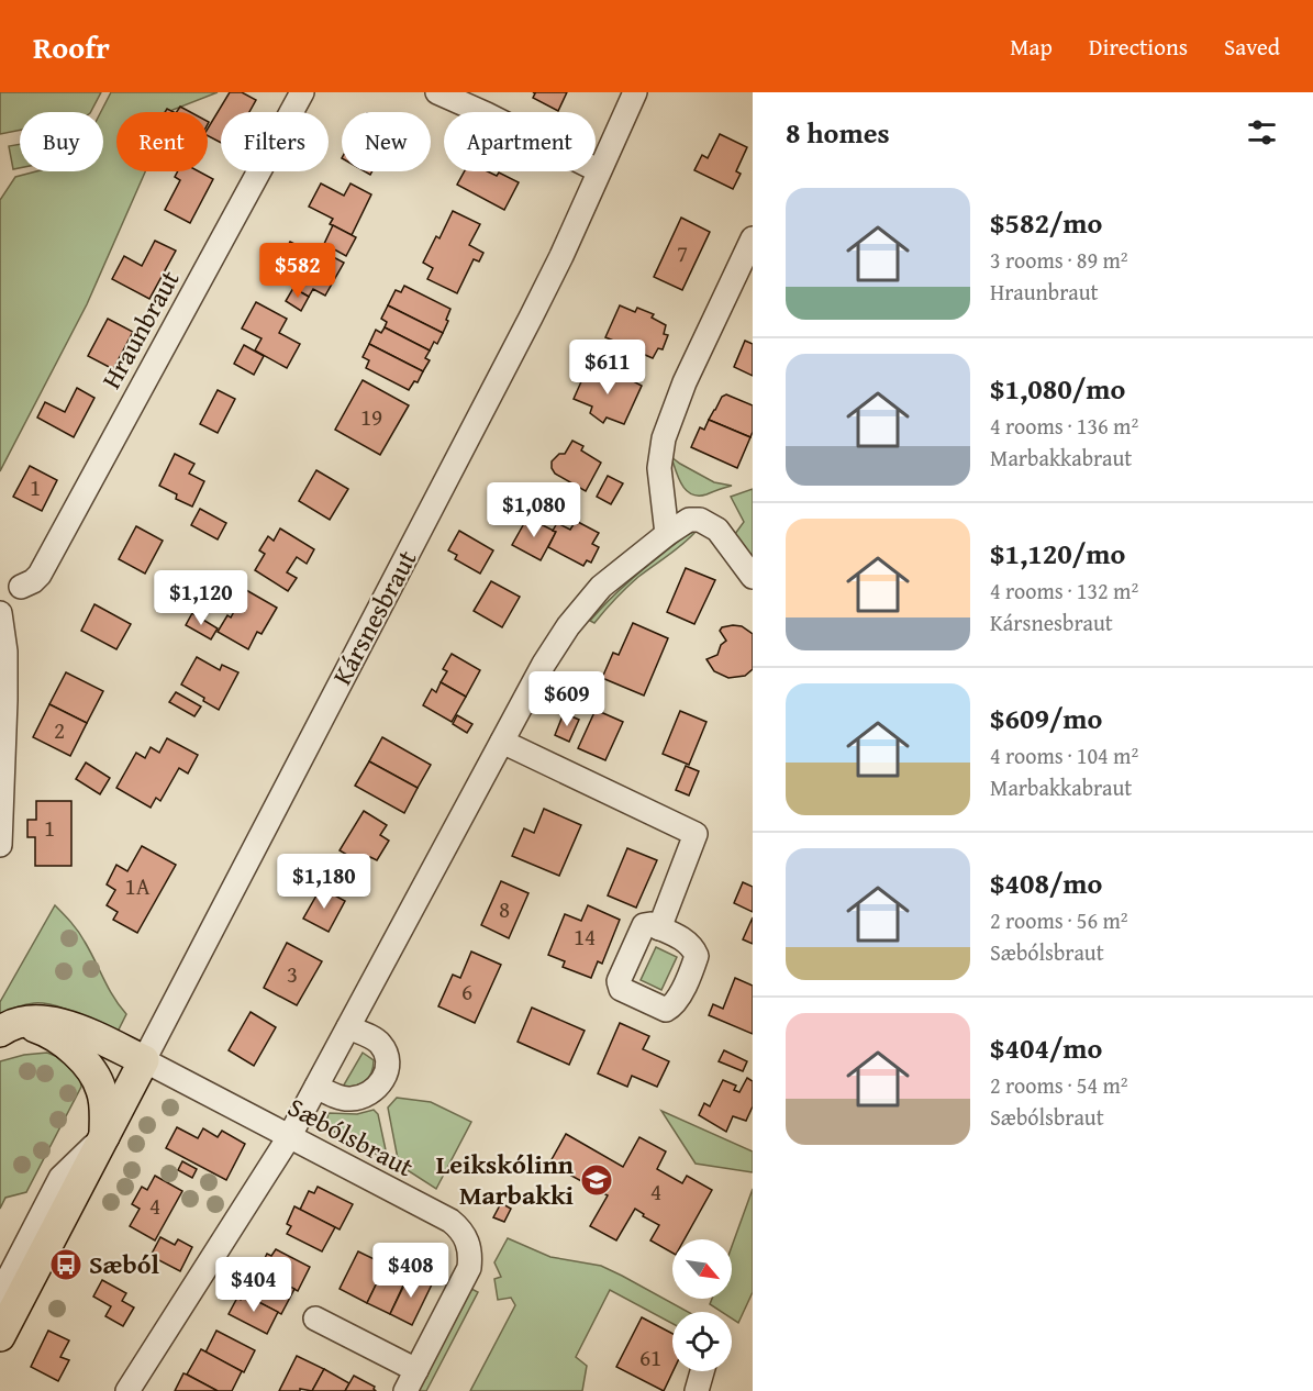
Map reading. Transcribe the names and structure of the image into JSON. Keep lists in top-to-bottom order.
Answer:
{
  "streets": {
    "main road": ["Kársnesbraut"],
    "street": ["Hraunbraut", "Sæbólsbraut"]
  },
  "crossings": [
    ["Kársnesbraut", "Sæbólsbraut"]
  ],
  "places": {
    "school or university": ["Leikskólinn Marbakki"],
    "bus stop": ["Sæból"]
  },
  "house_numbers": [
    "7",
    "19",
    "1",
    "2",
    "1",
    "1A",
    "8",
    "14",
    "3",
    "6",
    "4",
    "4",
    "61"
  ],
  "north": "bottom right",
  "page": {
    "header": "Roofr",
    "nav": ["Map", "Directions", "Saved"],
    "heading": "8 homes",
    "chip": [
      "Buy",
      "Rent",
      "Filters",
      "New",
      "Apartment"
    ],
    "list": [
      {
        "name": "$582/mo",
        "note": "3 rooms · 89 m² · Hraunbraut"
      },
      {
        "name": "$1,080/mo",
        "note": "4 rooms · 136 m² · Marbakkabraut"
      },
      {
        "name": "$1,120/mo",
        "note": "4 rooms · 132 m² · Kársnesbraut"
      },
      {
        "name": "$609/mo",
        "note": "4 rooms · 104 m² · Marbakkabraut"
      },
      {
        "name": "$408/mo",
        "note": "2 rooms · 56 m² · Sæbólsbraut"
      },
      {
        "name": "$404/mo",
        "note": "2 rooms · 54 m² · Sæbólsbraut"
      }
    ],
    "price": [
      "$582",
      "$611",
      "$1,080",
      "$1,120",
      "$609",
      "$1,180",
      "$408",
      "$404"
    ]
  }
}
